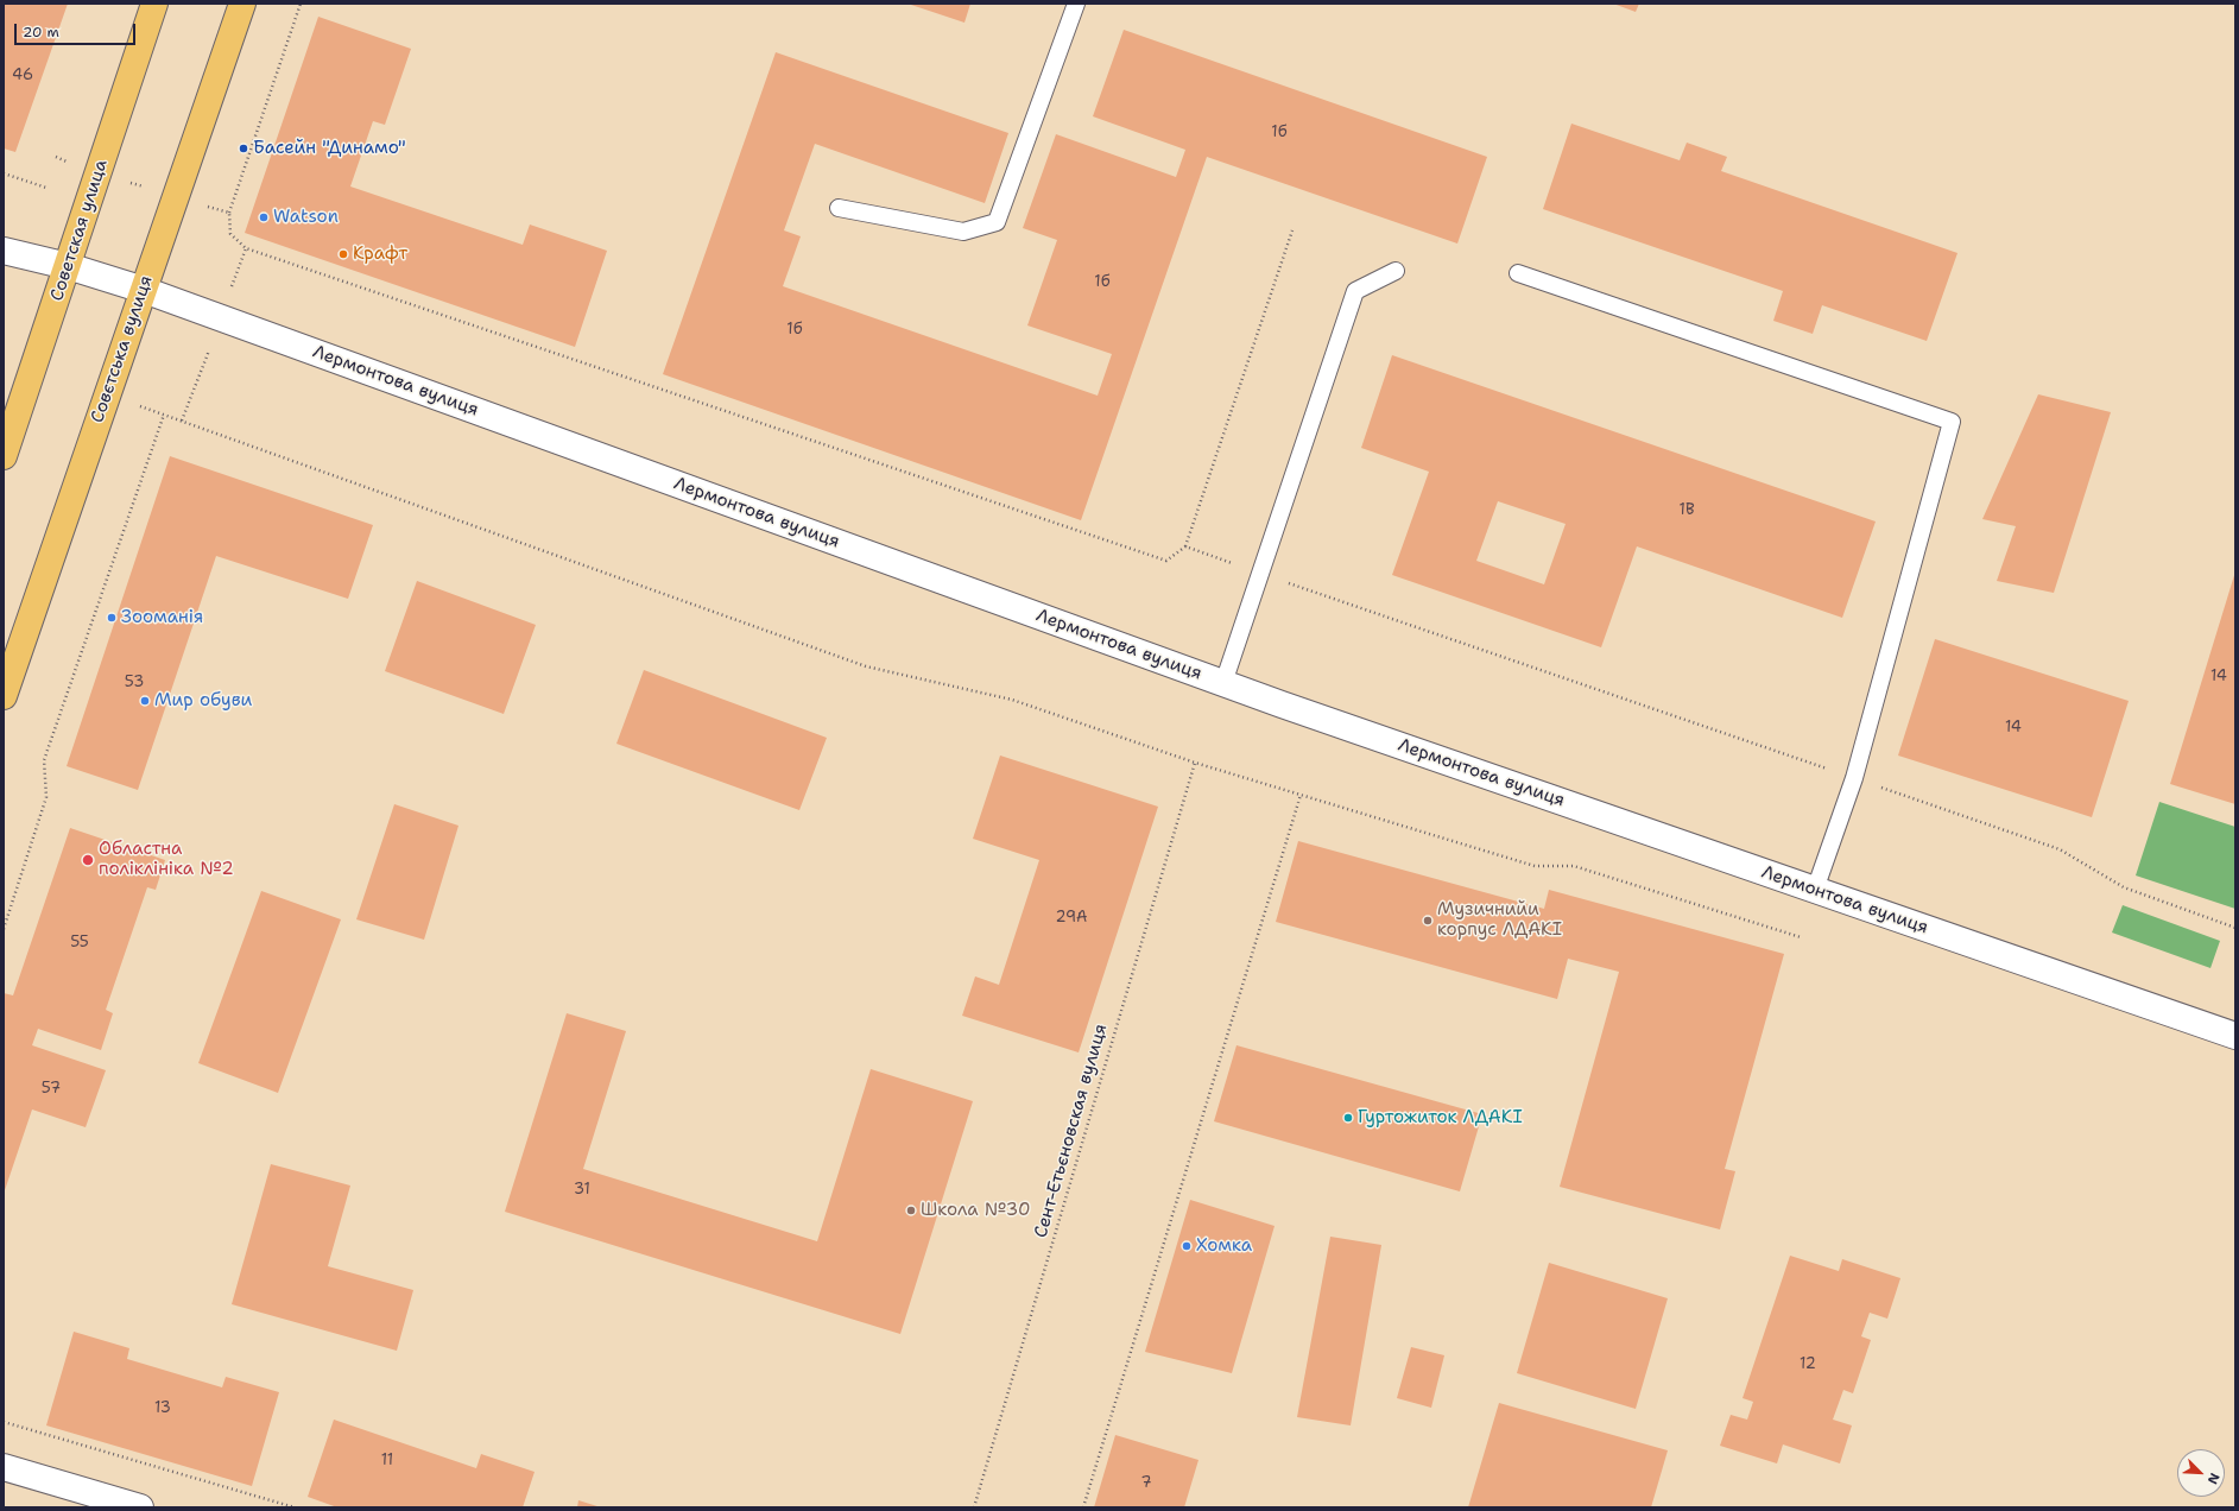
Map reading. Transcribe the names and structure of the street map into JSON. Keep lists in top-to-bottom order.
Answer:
{
  "streets": {
    "main road": ["Советская улица", "Совєтська вулиця"],
    "street": ["Лермонтова вулиця"],
    "path": ["Сент-Етьєновская вулиця"]
  },
  "crossings": [
    ["Советская улица", "Лермонтова вулиця"],
    ["Совєтська вулиця", "Лермонтова вулиця"]
  ],
  "places": [
    "Басейн \"Динамо\"",
    "Watson",
    "Крафт",
    "Зооманія",
    "Мир обуви",
    "Областна поліклініка №2",
    "Музичнийи корпус ЛДАКІ",
    "Гуртожиток ЛДАКІ",
    "Школа №30",
    "Хомка"
  ],
  "house_numbers": [
    "46",
    "1б",
    "1б",
    "1б",
    "1В",
    "14",
    "53",
    "14",
    "29А",
    "55",
    "57",
    "31",
    "12",
    "13",
    "11",
    "7"
  ],
  "scale_bar": "20 m",
  "north": "bottom right"
}
